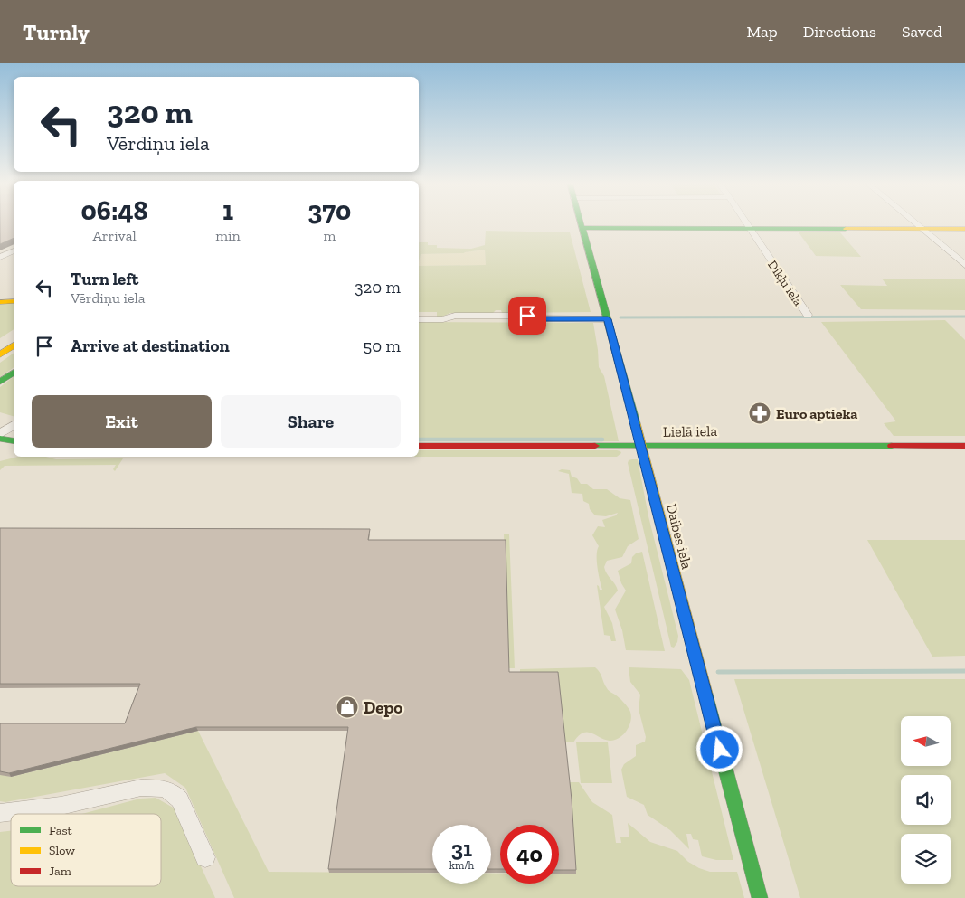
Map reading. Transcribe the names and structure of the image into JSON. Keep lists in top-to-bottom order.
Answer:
{
  "streets": {
    "main road": ["Lielā iela", "Daibes iela"],
    "street": ["Dikļu iela"]
  },
  "crossings": [
    ["Lielā iela", "Daibes iela"]
  ],
  "places": {
    "pharmacy": ["Euro aptieka"],
    "shop": ["Depo"]
  },
  "legend": ["Fast", "Slow", "Jam"],
  "north": "left",
  "page": {
    "header": "Turnly",
    "nav": ["Map", "Directions", "Saved"],
    "turn": ["320 m", "Vērdiņu iela"],
    "eta": [
      "06:48",
      "Arrival",
      "1",
      "min",
      "370",
      "m"
    ],
    "list": [
      {
        "name": "Turn left",
        "note": "Vērdiņu iela",
        "value": "320 m"
      },
      {
        "name": "Arrive at destination",
        "value": "50 m"
      }
    ],
    "buttons": ["Exit", "Share"],
    "speed": "31 km/h",
    "limit": "40"
  }
}
